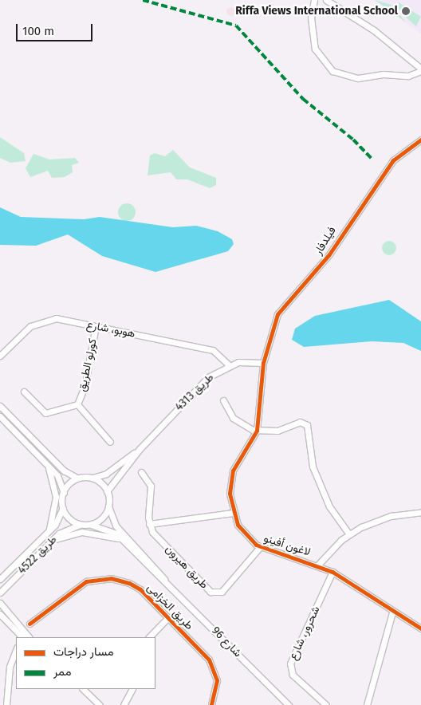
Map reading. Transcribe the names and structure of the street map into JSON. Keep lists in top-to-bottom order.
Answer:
{
  "streets": {
    "street": [
      "فيلدفار",
      "هوبو، شارع",
      "كورلو الطريق",
      "طريق 4313",
      "لاغون أفينو",
      "طريق 4522",
      "طريق هيرون",
      "طريق الخزامى",
      "شحرور، شارع",
      "شارع 96"
    ]
  },
  "crossings": [
    ["فيلدفار", "طريق 4313"],
    ["فيلدفار", "لاغون أفينو"],
    ["هوبو، شارع", "كورلو الطريق"],
    ["هوبو، شارع", "طريق 4313"],
    ["طريق 4313", "لاغون أفينو"],
    ["طريق 4313", "طريق 4522"],
    ["طريق 4313", "شارع 96"],
    ["لاغون أفينو", "طريق هيرون"],
    ["لاغون أفينو", "شحرور، شارع"],
    ["طريق 4522", "شارع 96"]
  ],
  "places": ["Riffa Views International School"],
  "legend": ["مسار دراجات", "ممر"],
  "scale_bar": "100 m"
}
